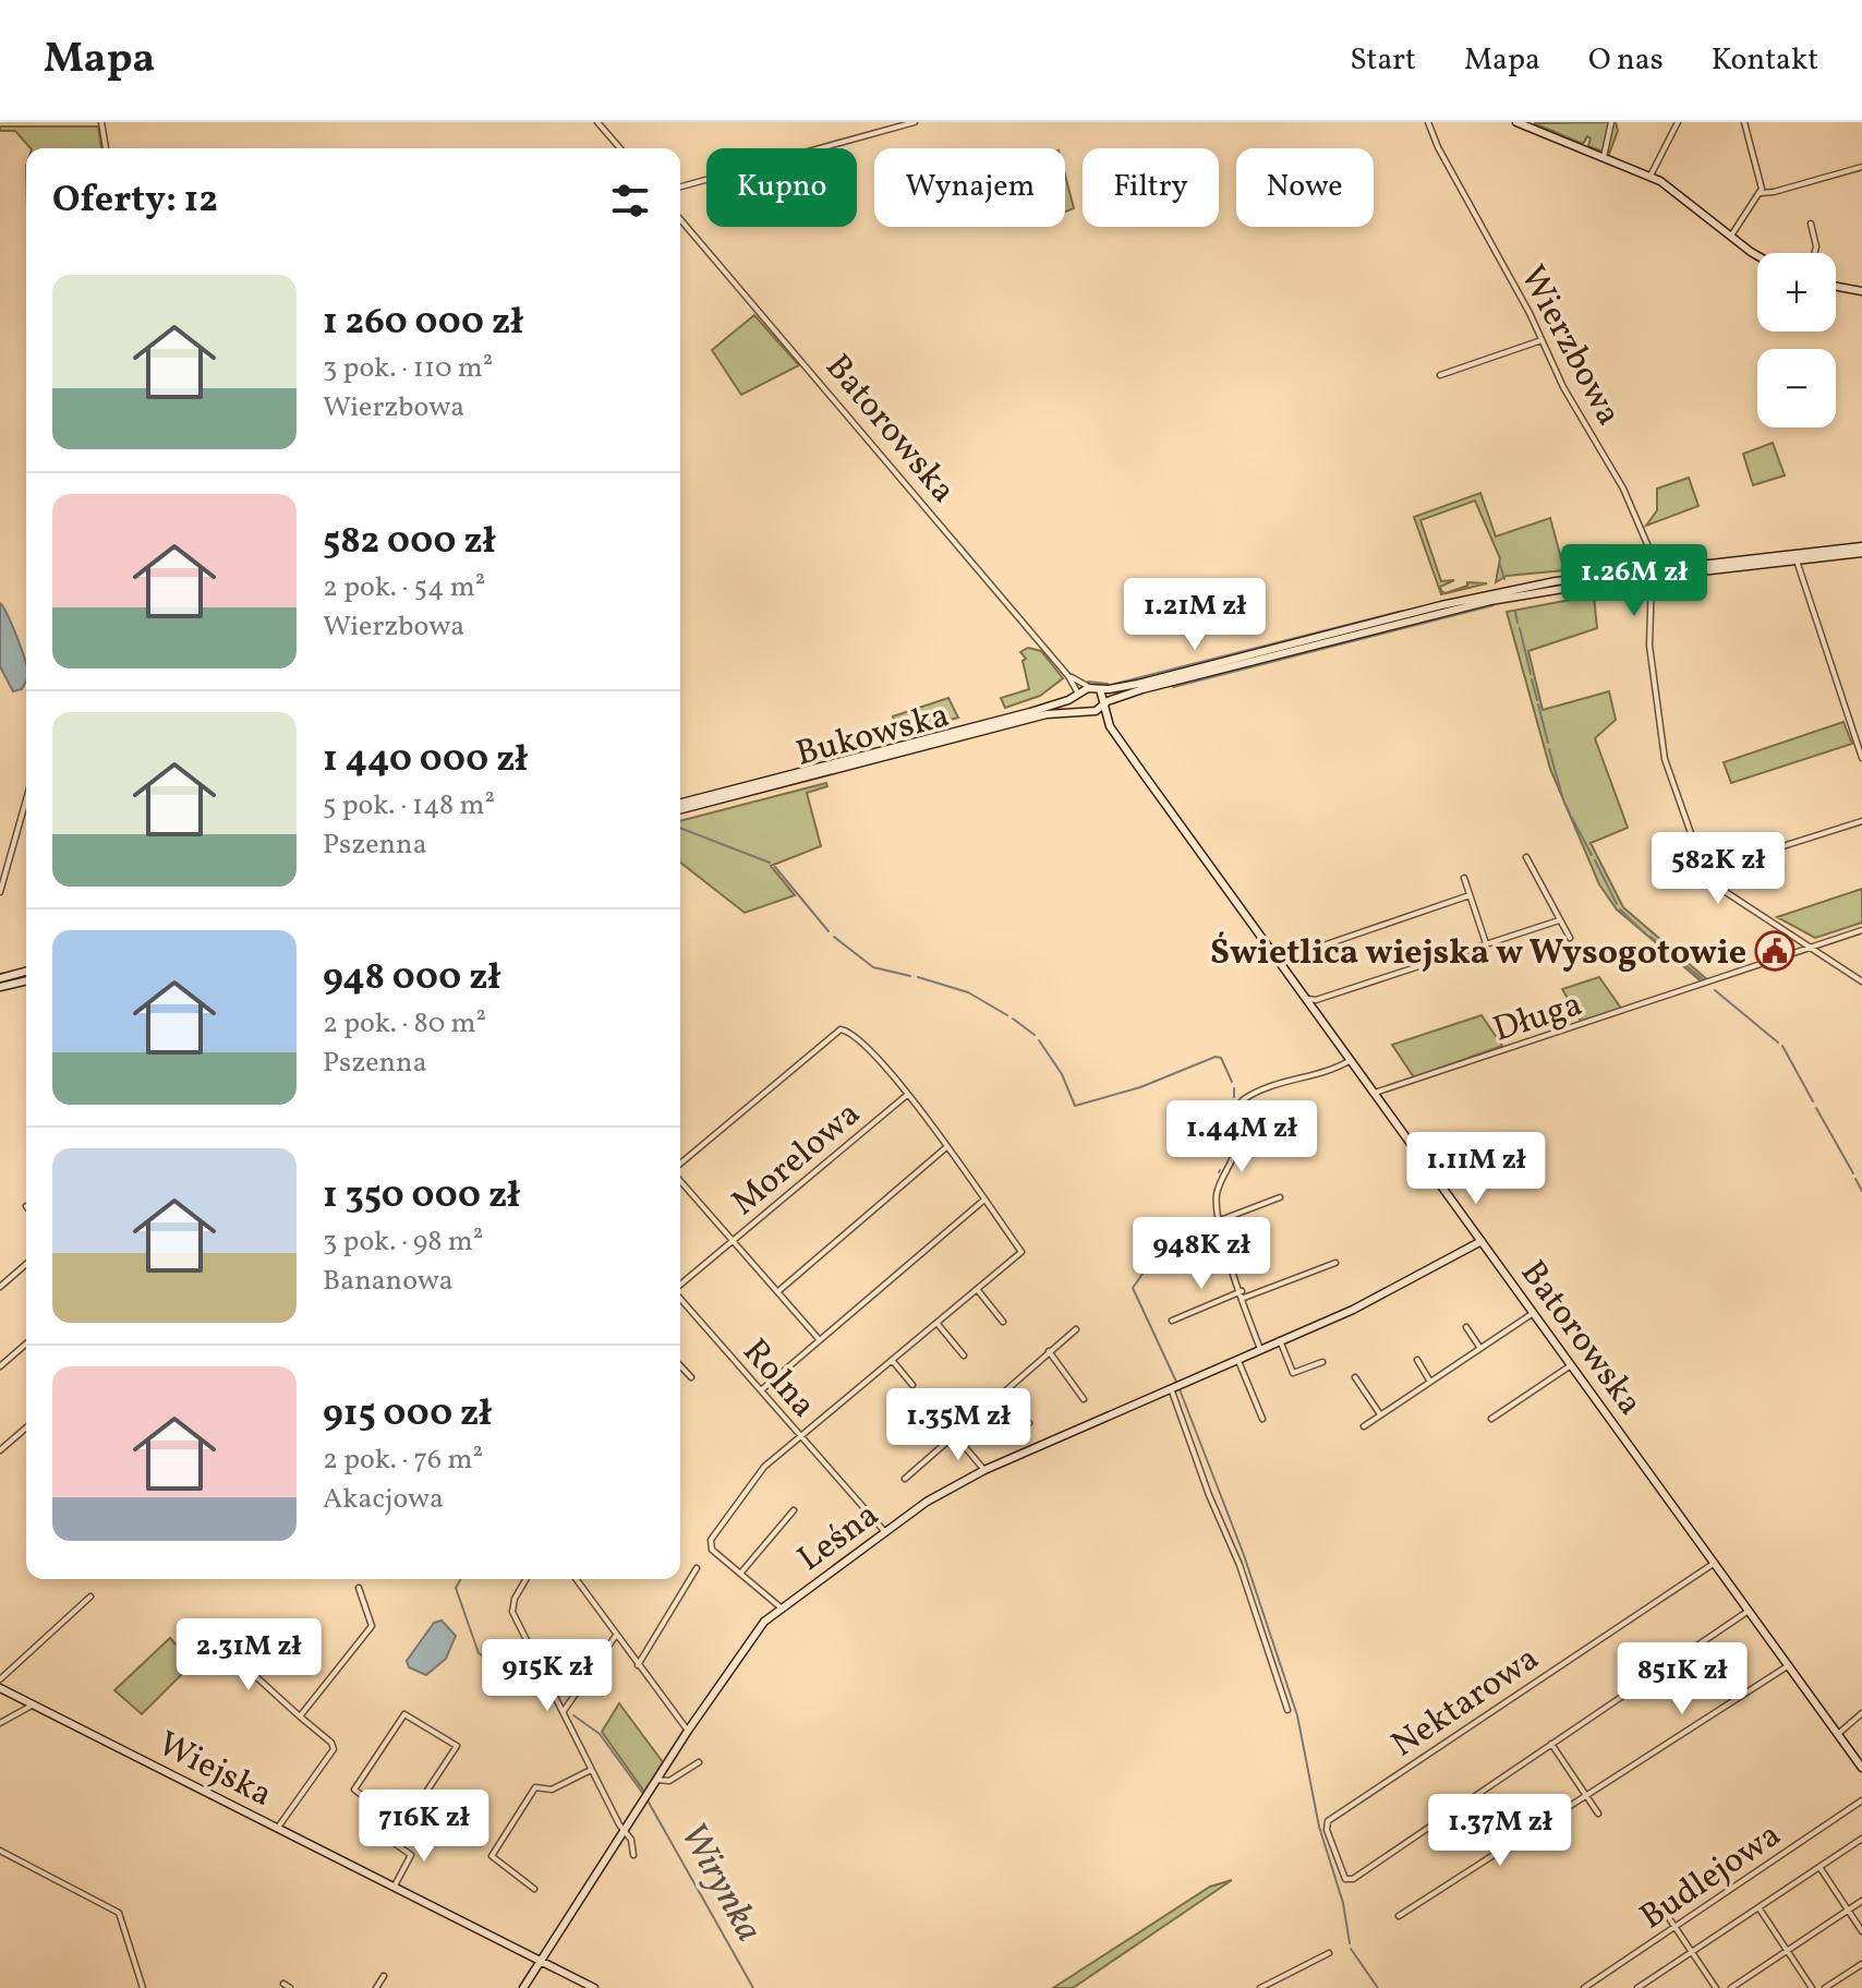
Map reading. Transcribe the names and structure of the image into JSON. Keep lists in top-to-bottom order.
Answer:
{
  "streets": {
    "street": [
      "Wierzbowa",
      "Batorowska",
      "Bukowska",
      "Długa",
      "Morelowa",
      "Rolna",
      "Leśna",
      "Nektarowa",
      "Wiejska",
      "Budlejowa"
    ]
  },
  "crossings": [
    ["Wierzbowa", "Długa"],
    ["Batorowska", "Bukowska"],
    ["Batorowska", "Długa"],
    ["Batorowska", "Leśna"],
    ["Batorowska", "Nektarowa"],
    ["Rolna", "Leśna"],
    ["Leśna", "Wiejska"]
  ],
  "water": ["Wirynka"],
  "places": {
    "public building": ["Świetlica wiejska w Wysogotowie"]
  },
  "page": {
    "header": "Mapa",
    "nav": [
      "Start",
      "Mapa",
      "O nas",
      "Kontakt"
    ],
    "chip": [
      "Kupno",
      "Wynajem",
      "Filtry",
      "Nowe"
    ],
    "heading": "Oferty: 12",
    "map_buttons": ["+", "−"],
    "list": [
      {
        "name": "1 260 000 zł",
        "note": "3 pok. · 110 m² · Wierzbowa"
      },
      {
        "name": "582 000 zł",
        "note": "2 pok. · 54 m² · Wierzbowa"
      },
      {
        "name": "1 440 000 zł",
        "note": "5 pok. · 148 m² · Pszenna"
      },
      {
        "name": "948 000 zł",
        "note": "2 pok. · 80 m² · Pszenna"
      },
      {
        "name": "1 350 000 zł",
        "note": "3 pok. · 98 m² · Bananowa"
      },
      {
        "name": "915 000 zł",
        "note": "2 pok. · 76 m² · Akacjowa"
      }
    ],
    "price": [
      "1.26M zł",
      "1.21M zł",
      "582K zł",
      "1.44M zł",
      "1.11M zł",
      "948K zł",
      "1.35M zł",
      "2.31M zł",
      "915K zł",
      "851K zł",
      "716K zł",
      "1.37M zł"
    ]
  }
}
